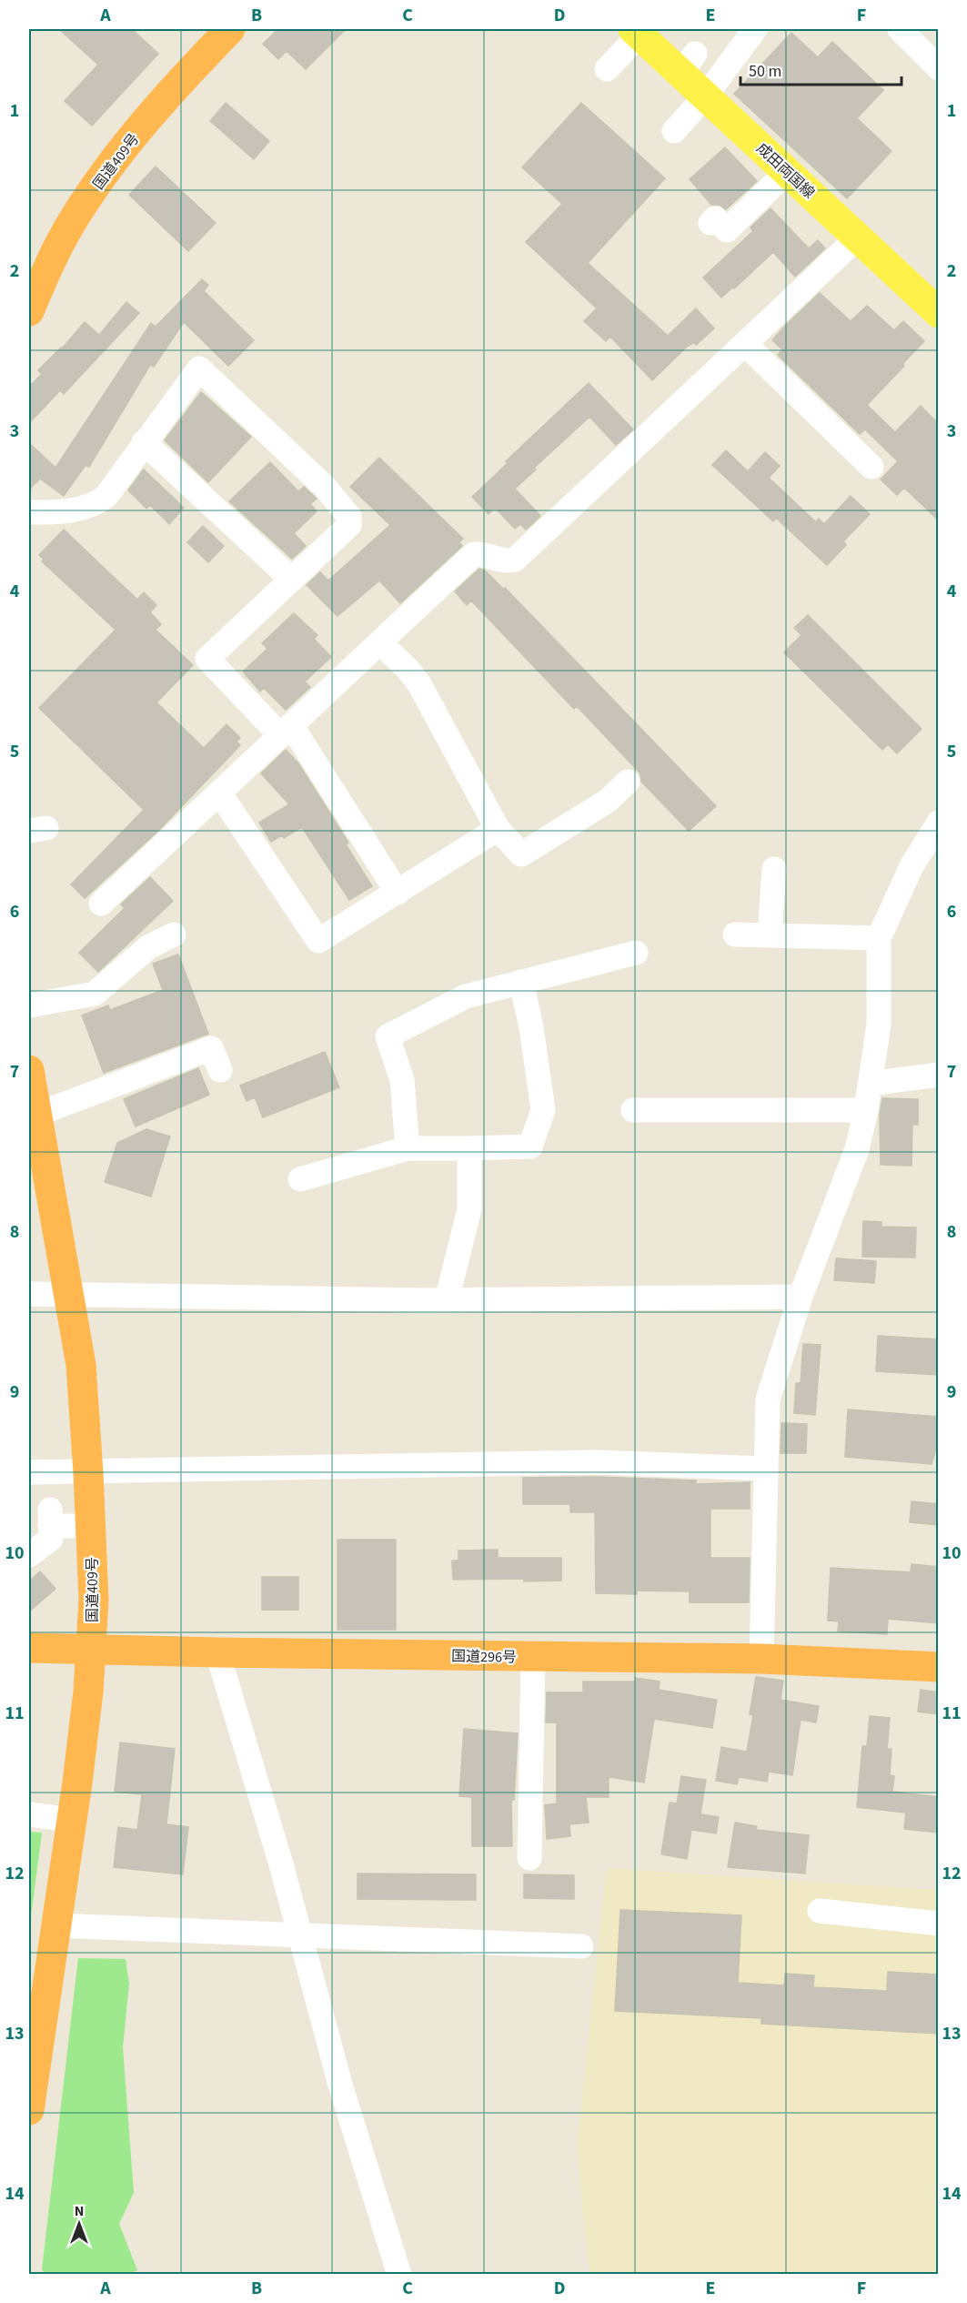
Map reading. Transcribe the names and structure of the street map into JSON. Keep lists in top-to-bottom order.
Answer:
{
  "streets": {
    "highway": ["国道409号", "国道296号"],
    "main road": ["成田両国線"]
  },
  "crossings": [
    ["国道409号", "国道296号"]
  ],
  "scale_bar": "50 m",
  "north": "top",
  "grid": {
    "columns": [
      "A",
      "B",
      "C",
      "D",
      "E",
      "F"
    ],
    "rows": [
      "1",
      "2",
      "3",
      "4",
      "5",
      "6",
      "7",
      "8",
      "9",
      "10",
      "11",
      "12",
      "13",
      "14"
    ]
  }
}
